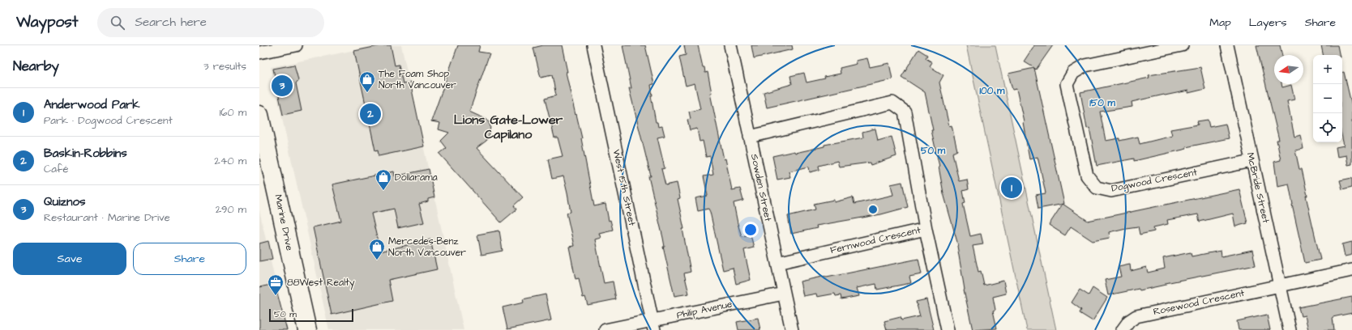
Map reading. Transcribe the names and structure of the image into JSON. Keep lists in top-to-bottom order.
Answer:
{
  "streets": {
    "main road": ["Marine Drive"],
    "street": [
      "Dogwood Crescent",
      "West 15th Street",
      "Sowden Street",
      "McBride Street",
      "Fernwood Crescent",
      "Rosewood Crescent",
      "Philip Avenue"
    ]
  },
  "crossings": [
    ["Dogwood Crescent", "McBride Street"],
    ["West 15th Street", "Philip Avenue"],
    ["Sowden Street", "Fernwood Crescent"],
    ["Sowden Street", "Philip Avenue"],
    ["McBride Street", "Rosewood Crescent"]
  ],
  "districts": ["Lions Gate-Lower Capilano"],
  "places": {
    "shop": ["The Foam Shop North Vancouver", "Dollarama", "Mercedes-Benz North Vancouver"],
    "office": ["88West Realty"]
  },
  "scale_bar": "50 m",
  "north": "left",
  "page": {
    "header": "Waypost",
    "search": "Search here",
    "nav": ["Map", "Layers", "Share"],
    "heading": ["Nearby", "3 results"],
    "map_buttons": ["+", "−"],
    "pins": ["3", "2", "1"],
    "list": [
      {
        "mark": "1",
        "name": "Anderwood Park",
        "note": "Park · Dogwood Crescent",
        "value": "160 m"
      },
      {
        "mark": "2",
        "name": "Baskin-Robbins",
        "note": "Café",
        "value": "240 m"
      },
      {
        "mark": "3",
        "name": "Quiznos",
        "note": "Restaurant · Marine Drive",
        "value": "290 m"
      }
    ],
    "buttons": ["Save", "Share"],
    "scale": "50 m"
  },
  "rings": ["100 m", "150 m", "50 m"]
}
